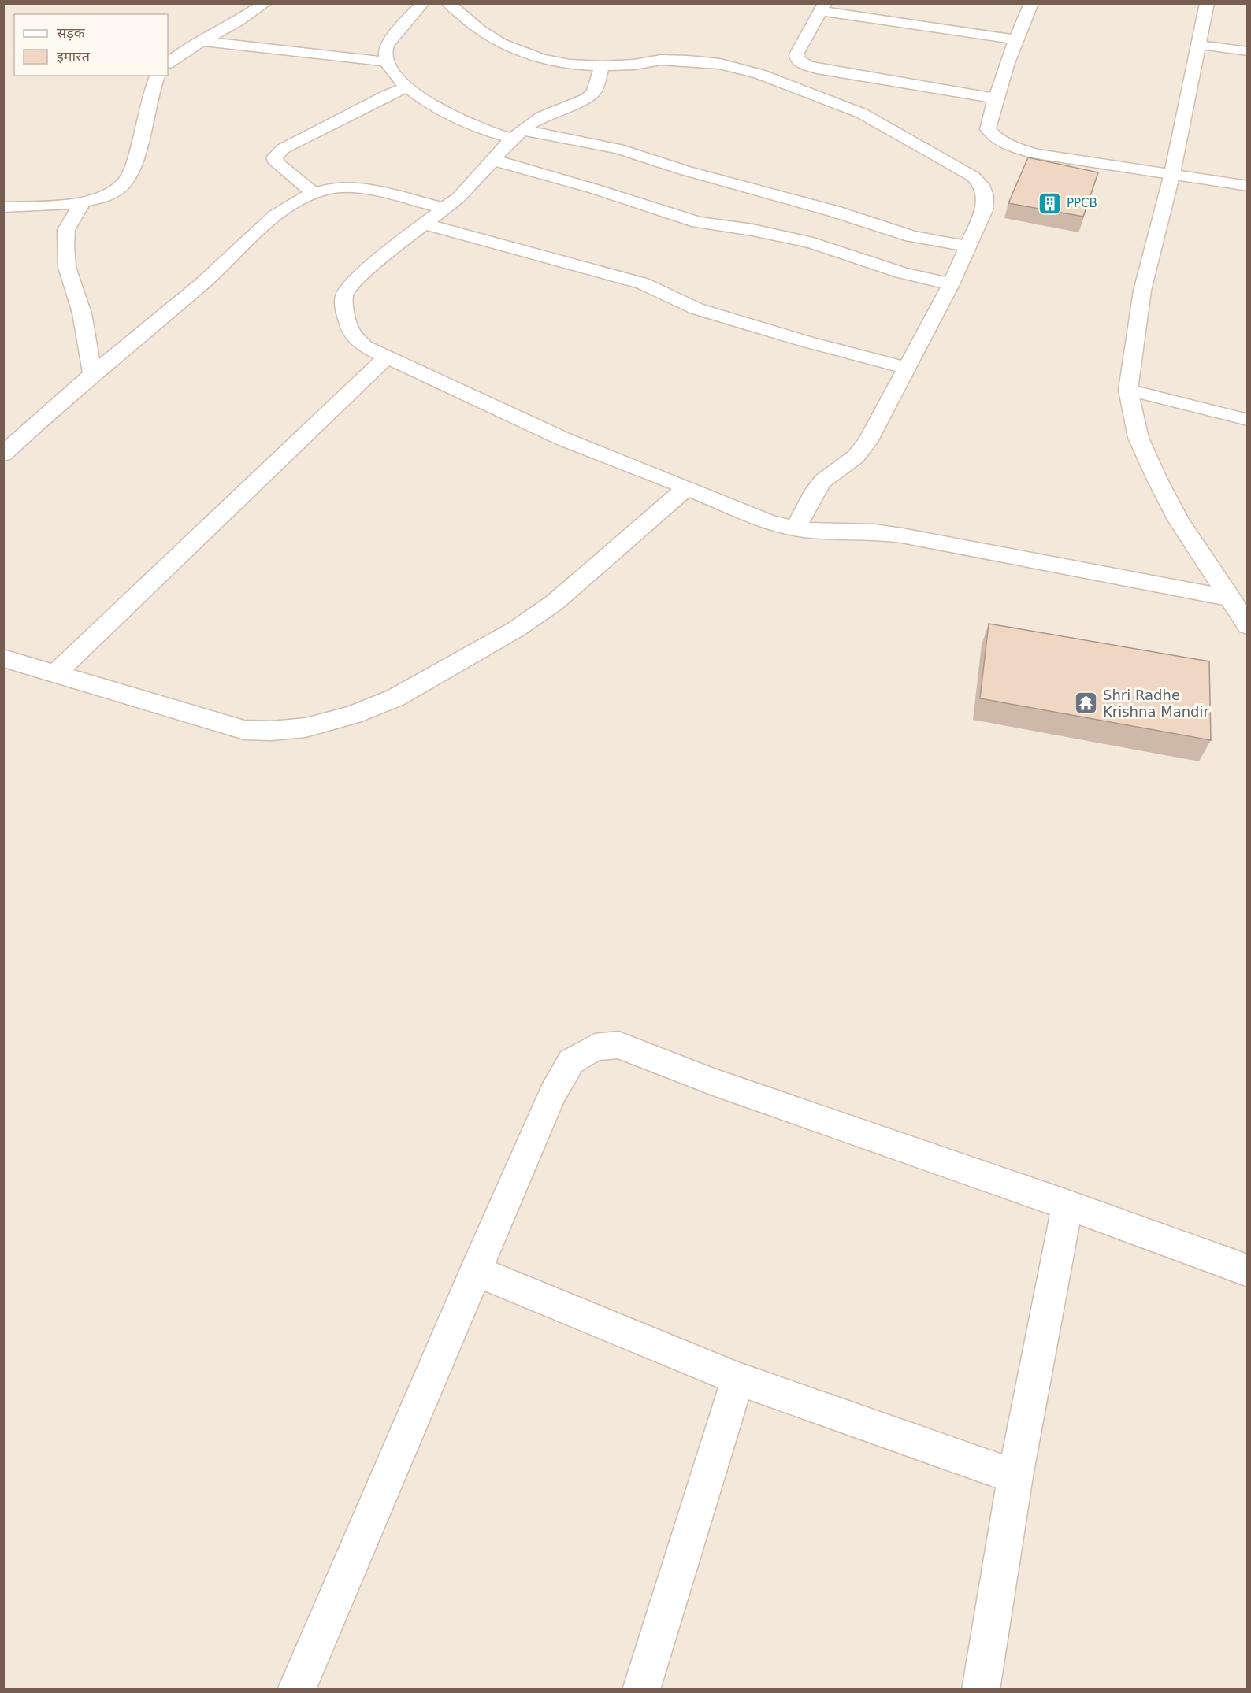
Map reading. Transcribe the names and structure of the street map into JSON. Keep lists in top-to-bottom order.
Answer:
{
  "places": {
    "building": ["PPCB"],
    "temple": ["Shri Radhe Krishna Mandir"]
  },
  "legend": ["सड़क", "इमारत"]
}
